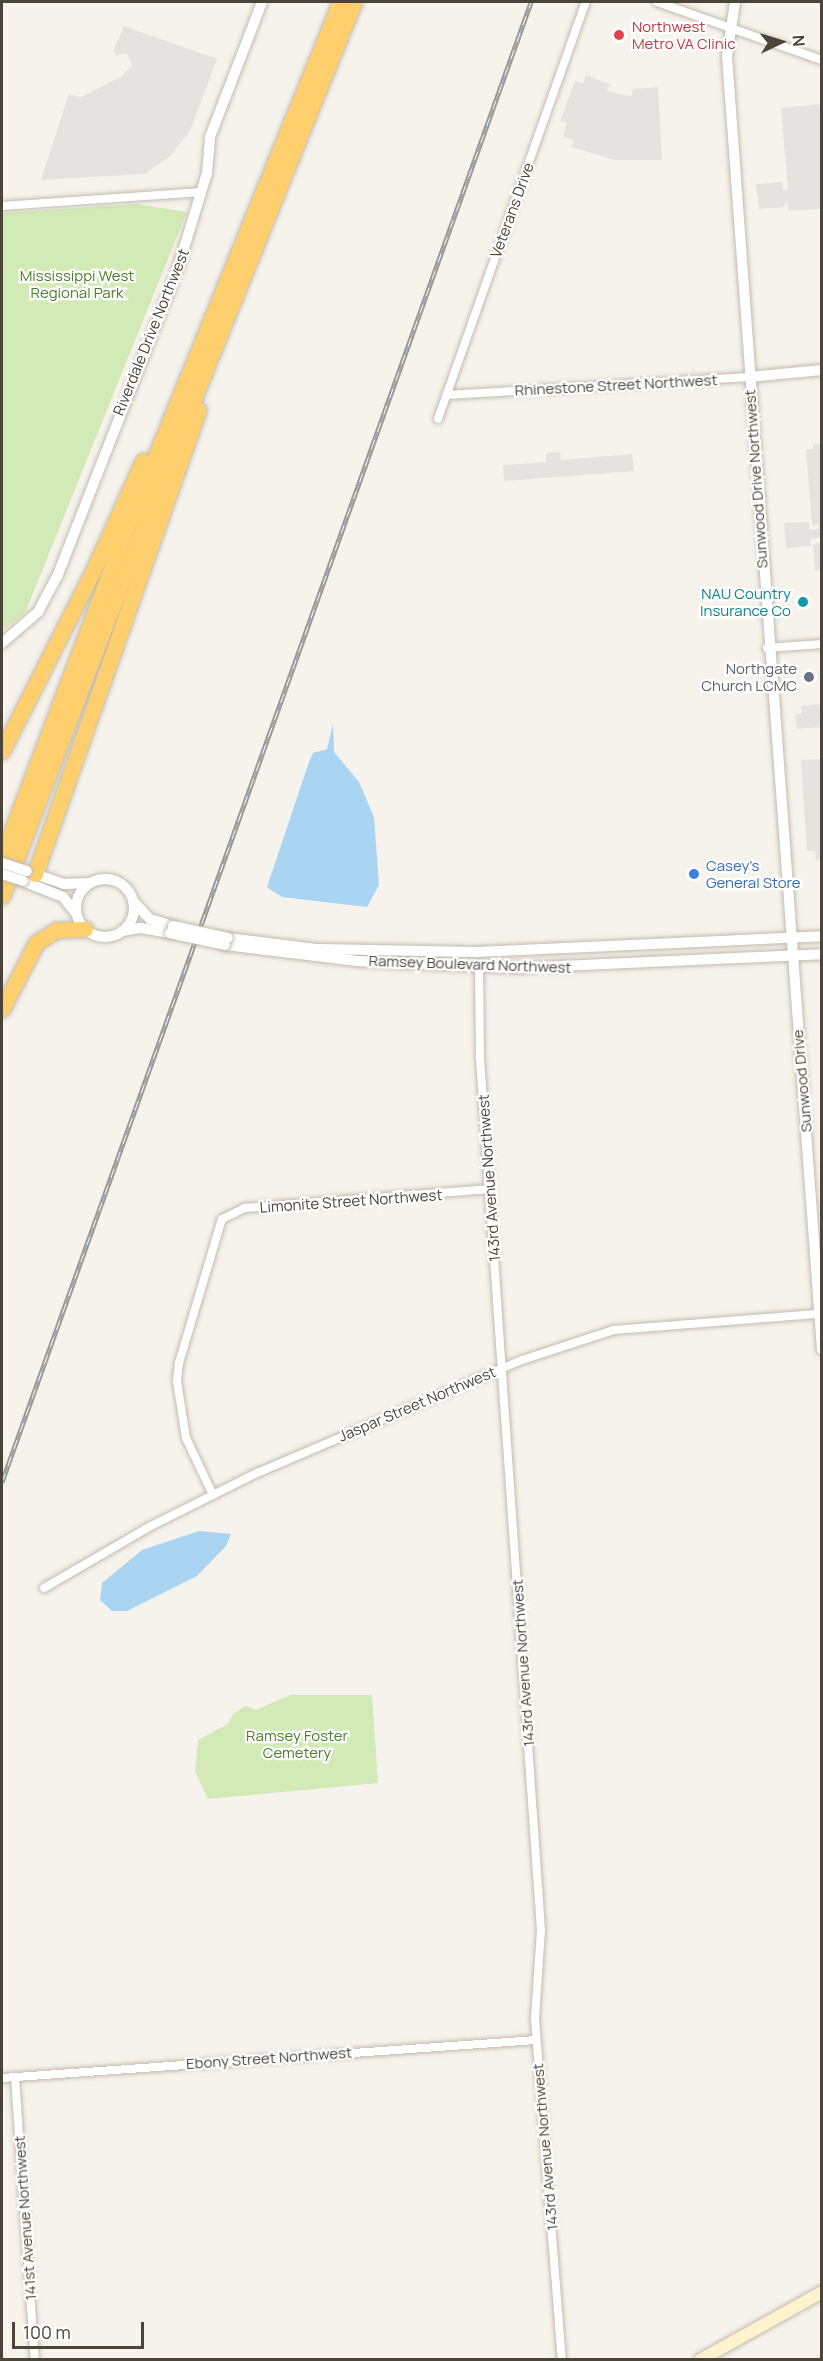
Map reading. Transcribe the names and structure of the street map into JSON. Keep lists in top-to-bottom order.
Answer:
{
  "streets": {
    "street": [
      "Veterans Drive",
      "Riverdale Drive Northwest",
      "Rhinestone Street Northwest",
      "Sunwood Drive Northwest",
      "Ramsey Boulevard Northwest",
      "Sunwood Drive",
      "143rd Avenue Northwest",
      "Limonite Street Northwest",
      "Jaspar Street Northwest",
      "Ebony Street Northwest",
      "141st Avenue Northwest"
    ]
  },
  "crossings": [
    ["Veterans Drive", "Rhinestone Street Northwest"],
    ["Rhinestone Street Northwest", "Sunwood Drive Northwest"],
    ["Sunwood Drive Northwest", "Ramsey Boulevard Northwest"],
    ["Sunwood Drive Northwest", "Sunwood Drive"],
    ["Ramsey Boulevard Northwest", "Sunwood Drive"],
    ["Ramsey Boulevard Northwest", "143rd Avenue Northwest"],
    ["Sunwood Drive", "Jaspar Street Northwest"],
    ["143rd Avenue Northwest", "Limonite Street Northwest"],
    ["143rd Avenue Northwest", "Jaspar Street Northwest"],
    ["143rd Avenue Northwest", "Ebony Street Northwest"],
    ["Limonite Street Northwest", "Jaspar Street Northwest"],
    ["Ebony Street Northwest", "141st Avenue Northwest"]
  ],
  "parks": ["Mississippi West Regional Park", "Ramsey Foster Cemetery"],
  "places": [
    "Northwest Metro VA Clinic",
    "NAU Country Insurance Co",
    "Northgate Church LCMC",
    "Casey's General Store"
  ],
  "scale_bar": "100 m",
  "north": "right"
}
